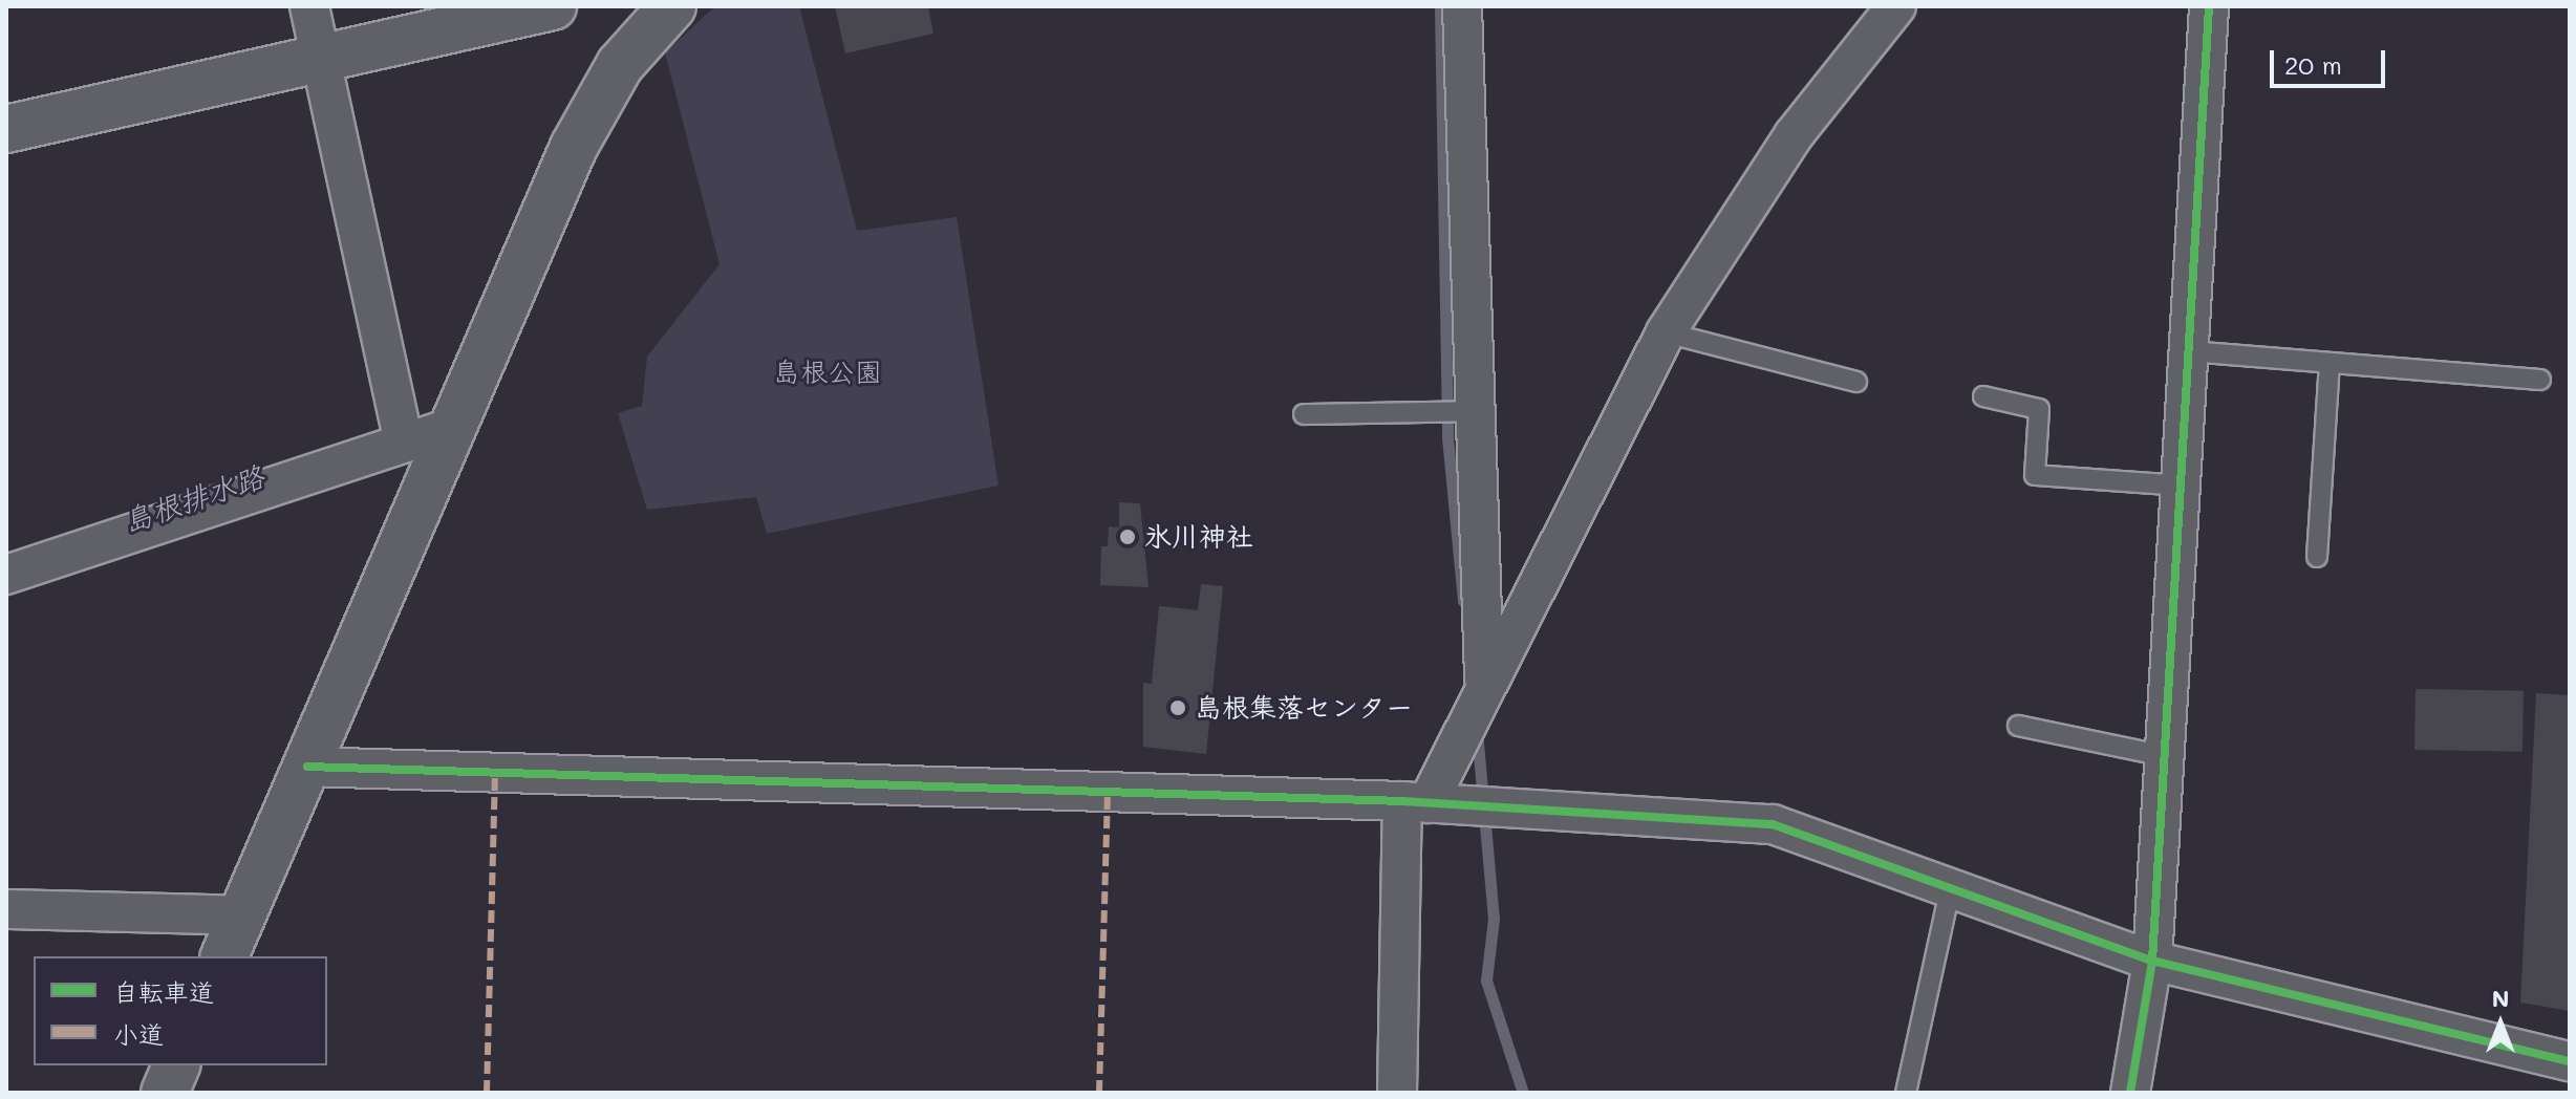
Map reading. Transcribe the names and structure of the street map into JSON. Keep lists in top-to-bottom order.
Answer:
{
  "water": ["島根排水路"],
  "parks": ["島根公園"],
  "places": ["氷川神社", "島根集落センター"],
  "legend": ["自転車道", "小道"],
  "scale_bar": "20 m",
  "north": "top"
}
